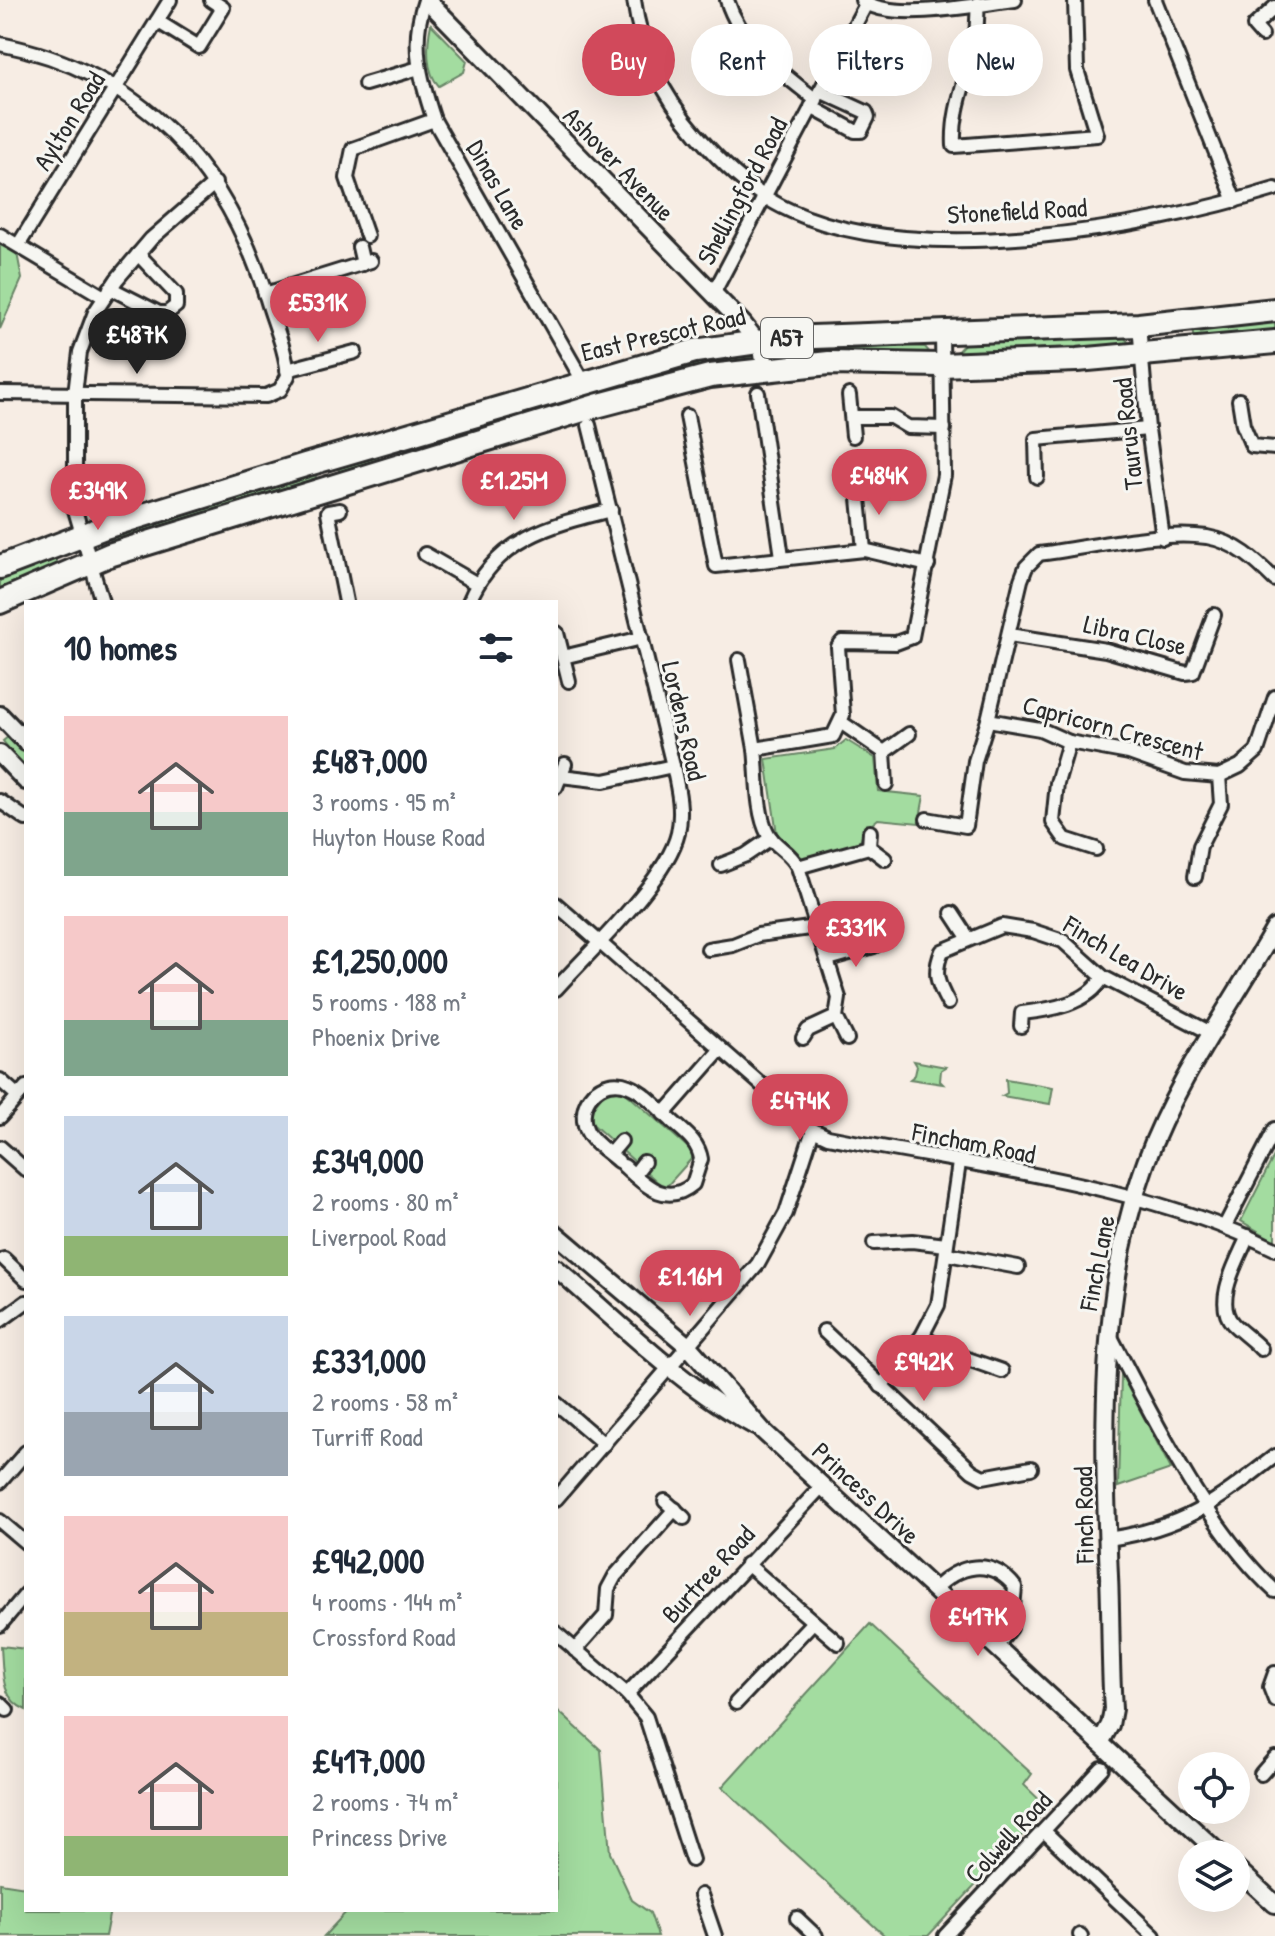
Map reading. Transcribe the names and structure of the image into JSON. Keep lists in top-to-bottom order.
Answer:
{
  "streets": {
    "highway": ["East Prescot Road", "A57"],
    "street": [
      "Aylton Road",
      "Ashover Avenue",
      "Dinas Lane",
      "Shellingford Road",
      "Stonefield Road",
      "Taurus Road",
      "Libra Close",
      "Lordens Road",
      "Capricorn Crescent",
      "Finch Lea Drive",
      "Fincham Road",
      "Finch Lane",
      "Princess Drive",
      "Finch Road",
      "Burtree Road",
      "Colwell Road"
    ]
  },
  "crossings": [
    ["Ashover Avenue", "Dinas Lane"],
    ["Ashover Avenue", "Shellingford Road"],
    ["Ashover Avenue", "East Prescot Road"],
    ["Dinas Lane", "East Prescot Road"],
    ["Shellingford Road", "Stonefield Road"],
    ["East Prescot Road", "A57"],
    ["East Prescot Road", "Taurus Road"],
    ["Taurus Road", "Capricorn Crescent"],
    ["Libra Close", "Capricorn Crescent"],
    ["Lordens Road", "Fincham Road"],
    ["Finch Lea Drive", "Finch Lane"],
    ["Fincham Road", "Finch Lane"],
    ["Finch Lane", "Finch Road"],
    ["Princess Drive", "Finch Road"],
    ["Princess Drive", "Burtree Road"]
  ],
  "page": {
    "chip": [
      "Buy",
      "Rent",
      "Filters",
      "New"
    ],
    "price": [
      "£531K",
      "£487K",
      "£484K",
      "£1.25M",
      "£349K",
      "£331K",
      "£474K",
      "£1.16M",
      "£942K",
      "£417K"
    ],
    "heading": "10 homes",
    "list": [
      {
        "name": "£487,000",
        "note": "3 rooms · 95 m² · Huyton House Road"
      },
      {
        "name": "£1,250,000",
        "note": "5 rooms · 188 m² · Phoenix Drive"
      },
      {
        "name": "£349,000",
        "note": "2 rooms · 80 m² · Liverpool Road"
      },
      {
        "name": "£331,000",
        "note": "2 rooms · 58 m² · Turriff Road"
      },
      {
        "name": "£942,000",
        "note": "4 rooms · 144 m² · Crossford Road"
      },
      {
        "name": "£417,000",
        "note": "2 rooms · 74 m² · Princess Drive"
      }
    ]
  }
}
